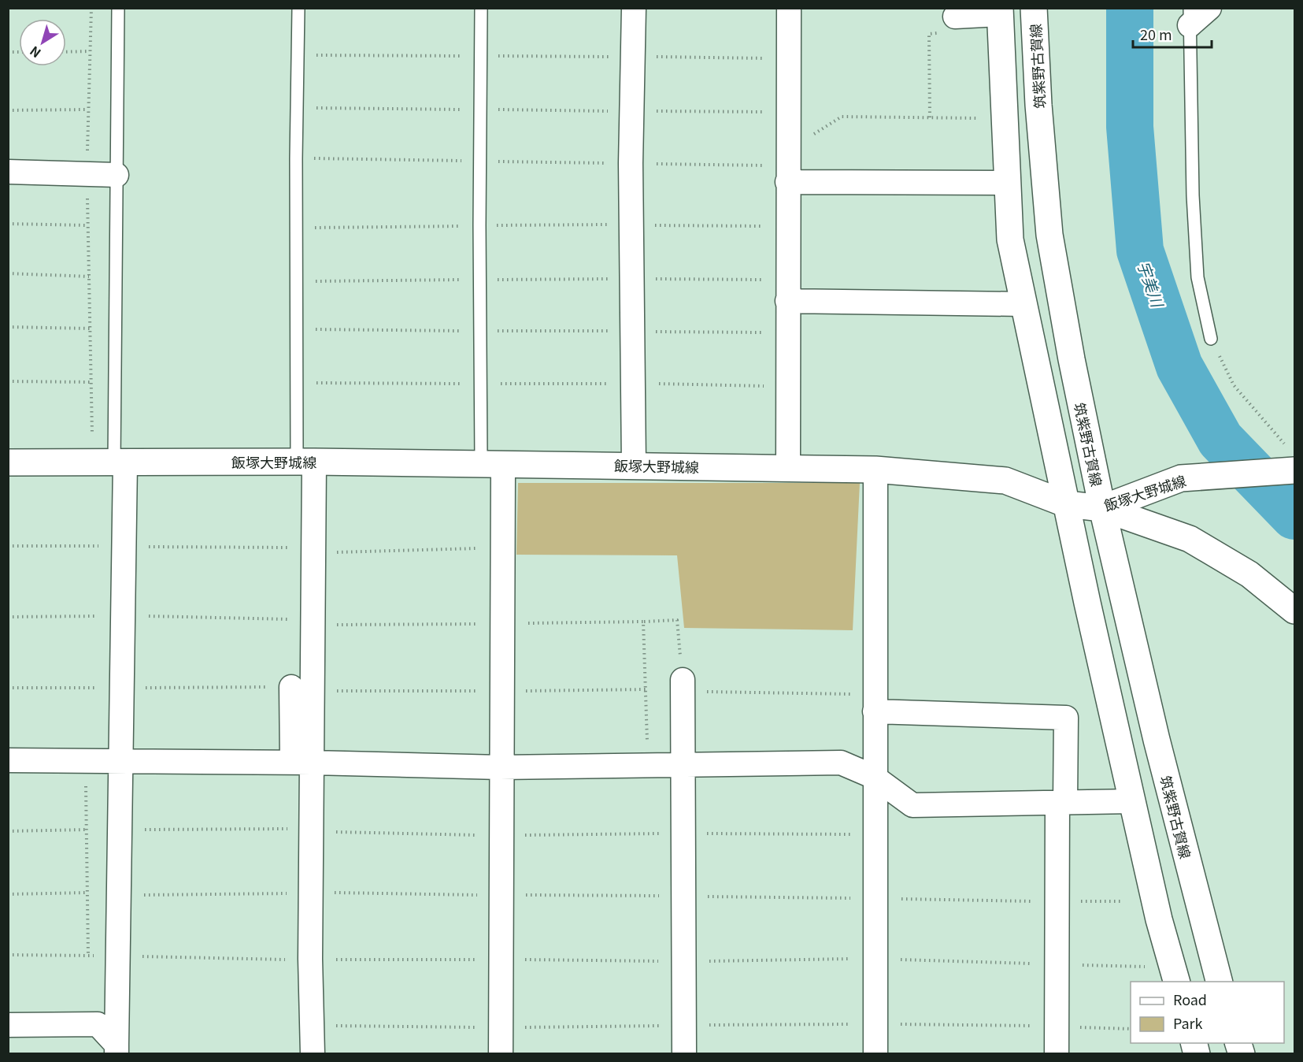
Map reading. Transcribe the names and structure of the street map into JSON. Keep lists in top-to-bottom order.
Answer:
{
  "streets": {
    "main road": ["筑紫野古賀線", "飯塚大野城線"]
  },
  "crossings": [
    ["筑紫野古賀線", "飯塚大野城線"]
  ],
  "water": ["宇美川"],
  "legend": ["Road", "Park"],
  "scale_bar": "20 m",
  "north": "bottom left"
}
